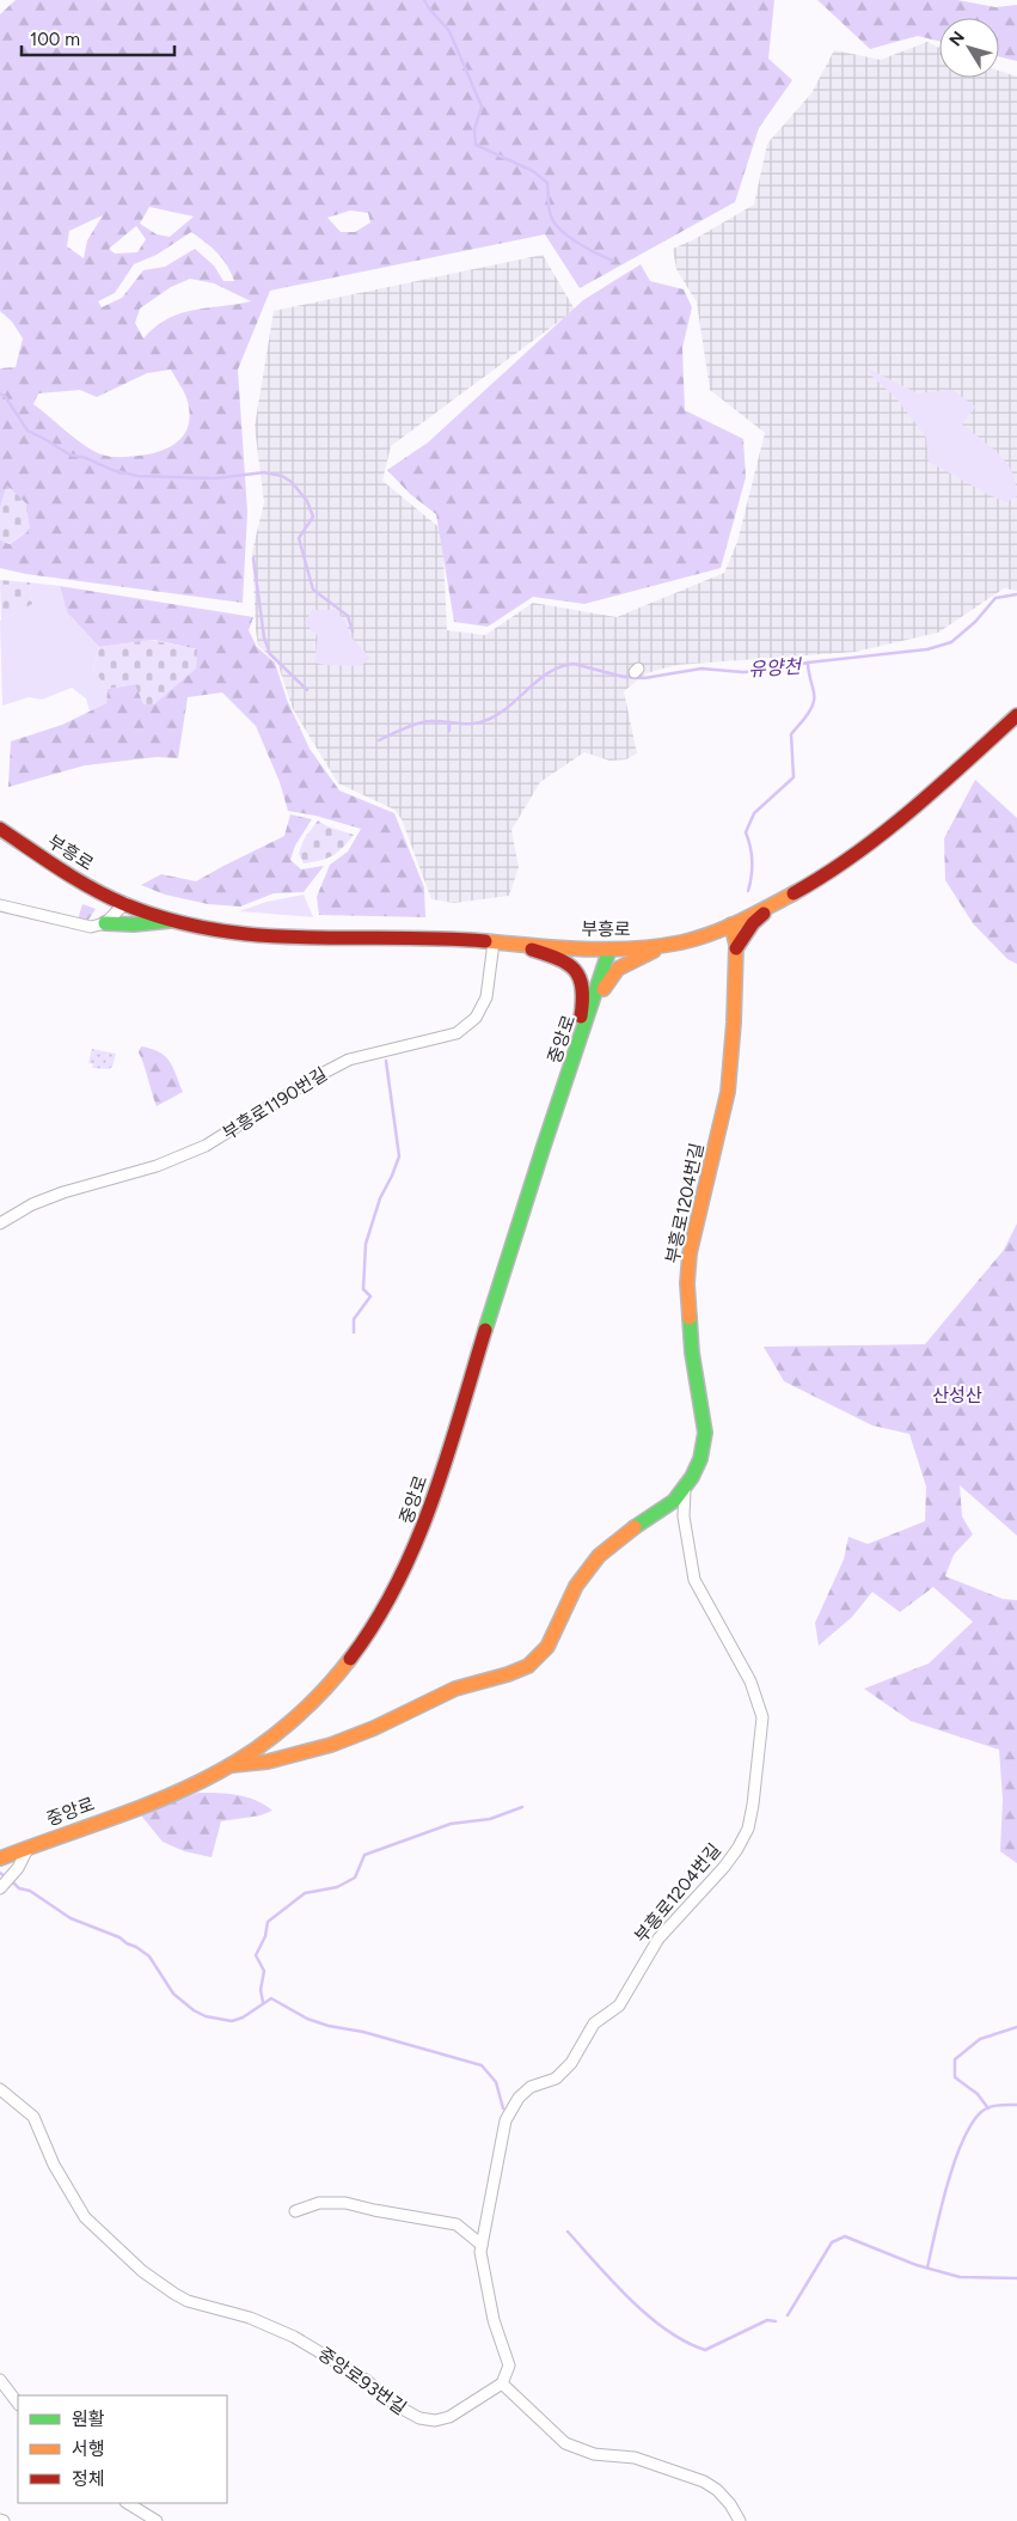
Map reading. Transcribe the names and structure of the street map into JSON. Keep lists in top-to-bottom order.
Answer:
{
  "streets": {
    "main road": ["부흥로", "중앙로", "부흥로1204번길"],
    "street": ["부흥로1190번길", "중앙로93번길"]
  },
  "crossings": [
    ["부흥로", "중앙로"],
    ["부흥로", "부흥로1190번길"],
    ["부흥로", "부흥로1204번길"],
    ["중앙로", "부흥로1204번길"],
    ["부흥로1204번길", "중앙로93번길"]
  ],
  "water": ["유양천"],
  "parks": ["산성산"],
  "legend": ["원활", "서행", "정체"],
  "scale_bar": "100 m",
  "north": "top left"
}
